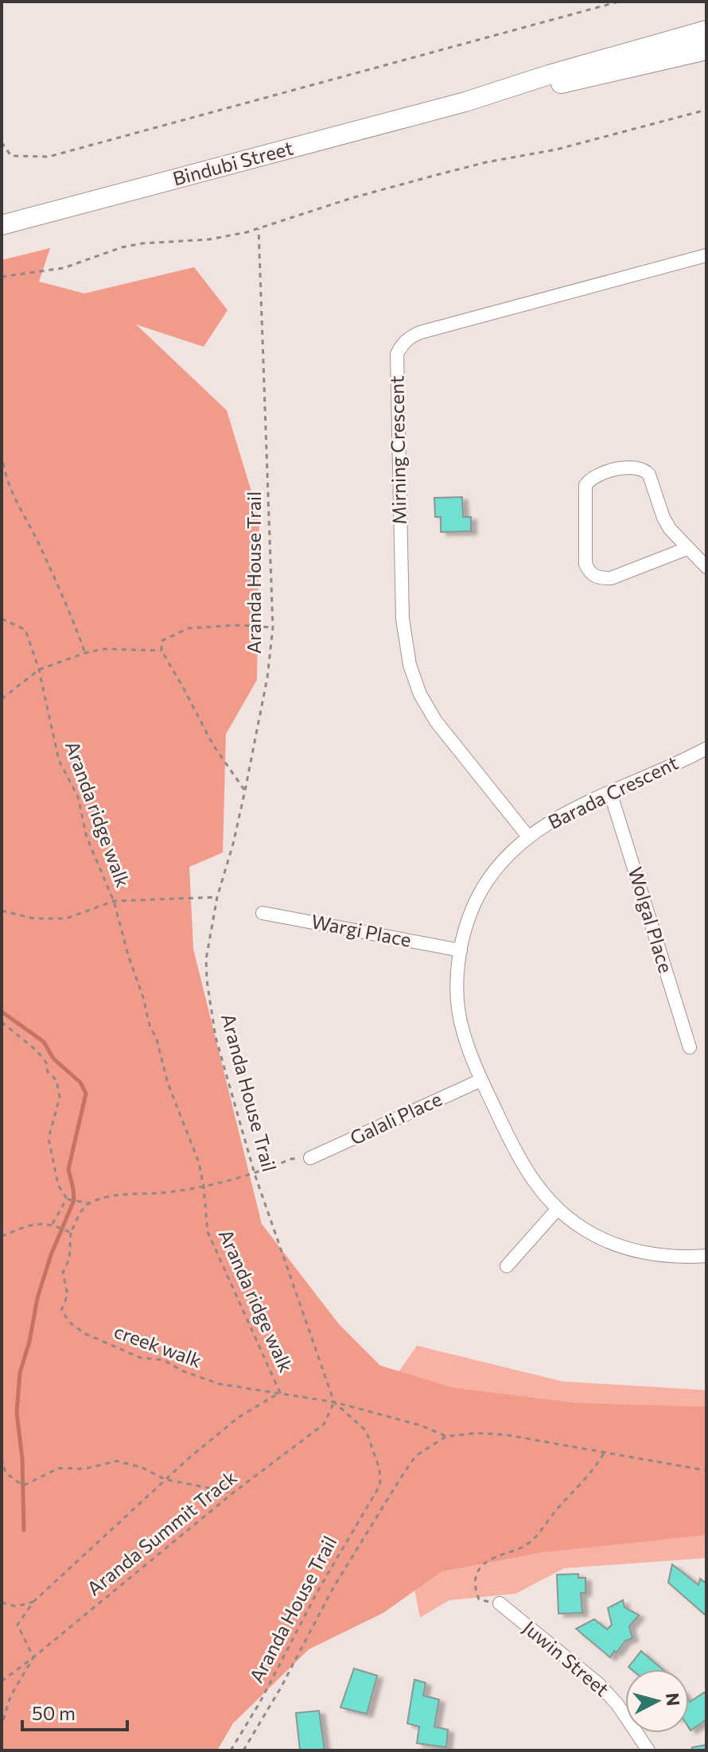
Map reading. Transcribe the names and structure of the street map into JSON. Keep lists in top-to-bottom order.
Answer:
{
  "streets": {
    "main road": ["Bindubi Street"],
    "street": [
      "Mirning Crescent",
      "Barada Crescent",
      "Wolgal Place",
      "Wargi Place",
      "Galali Place",
      "Juwin Street"
    ],
    "path": [
      "Aranda House Trail",
      "Aranda ridge walk",
      "creek walk",
      "Aranda Summit Track"
    ]
  },
  "crossings": [
    ["Mirning Crescent", "Barada Crescent"],
    ["Aranda House Trail", "creek walk"],
    ["Aranda House Trail", "Aranda Summit Track"],
    ["Barada Crescent", "Wolgal Place"],
    ["Barada Crescent", "Wargi Place"],
    ["Barada Crescent", "Galali Place"],
    ["Aranda ridge walk", "creek walk"],
    ["Aranda ridge walk", "Aranda Summit Track"],
    ["creek walk", "Aranda Summit Track"]
  ],
  "scale_bar": "50 m",
  "north": "right"
}
